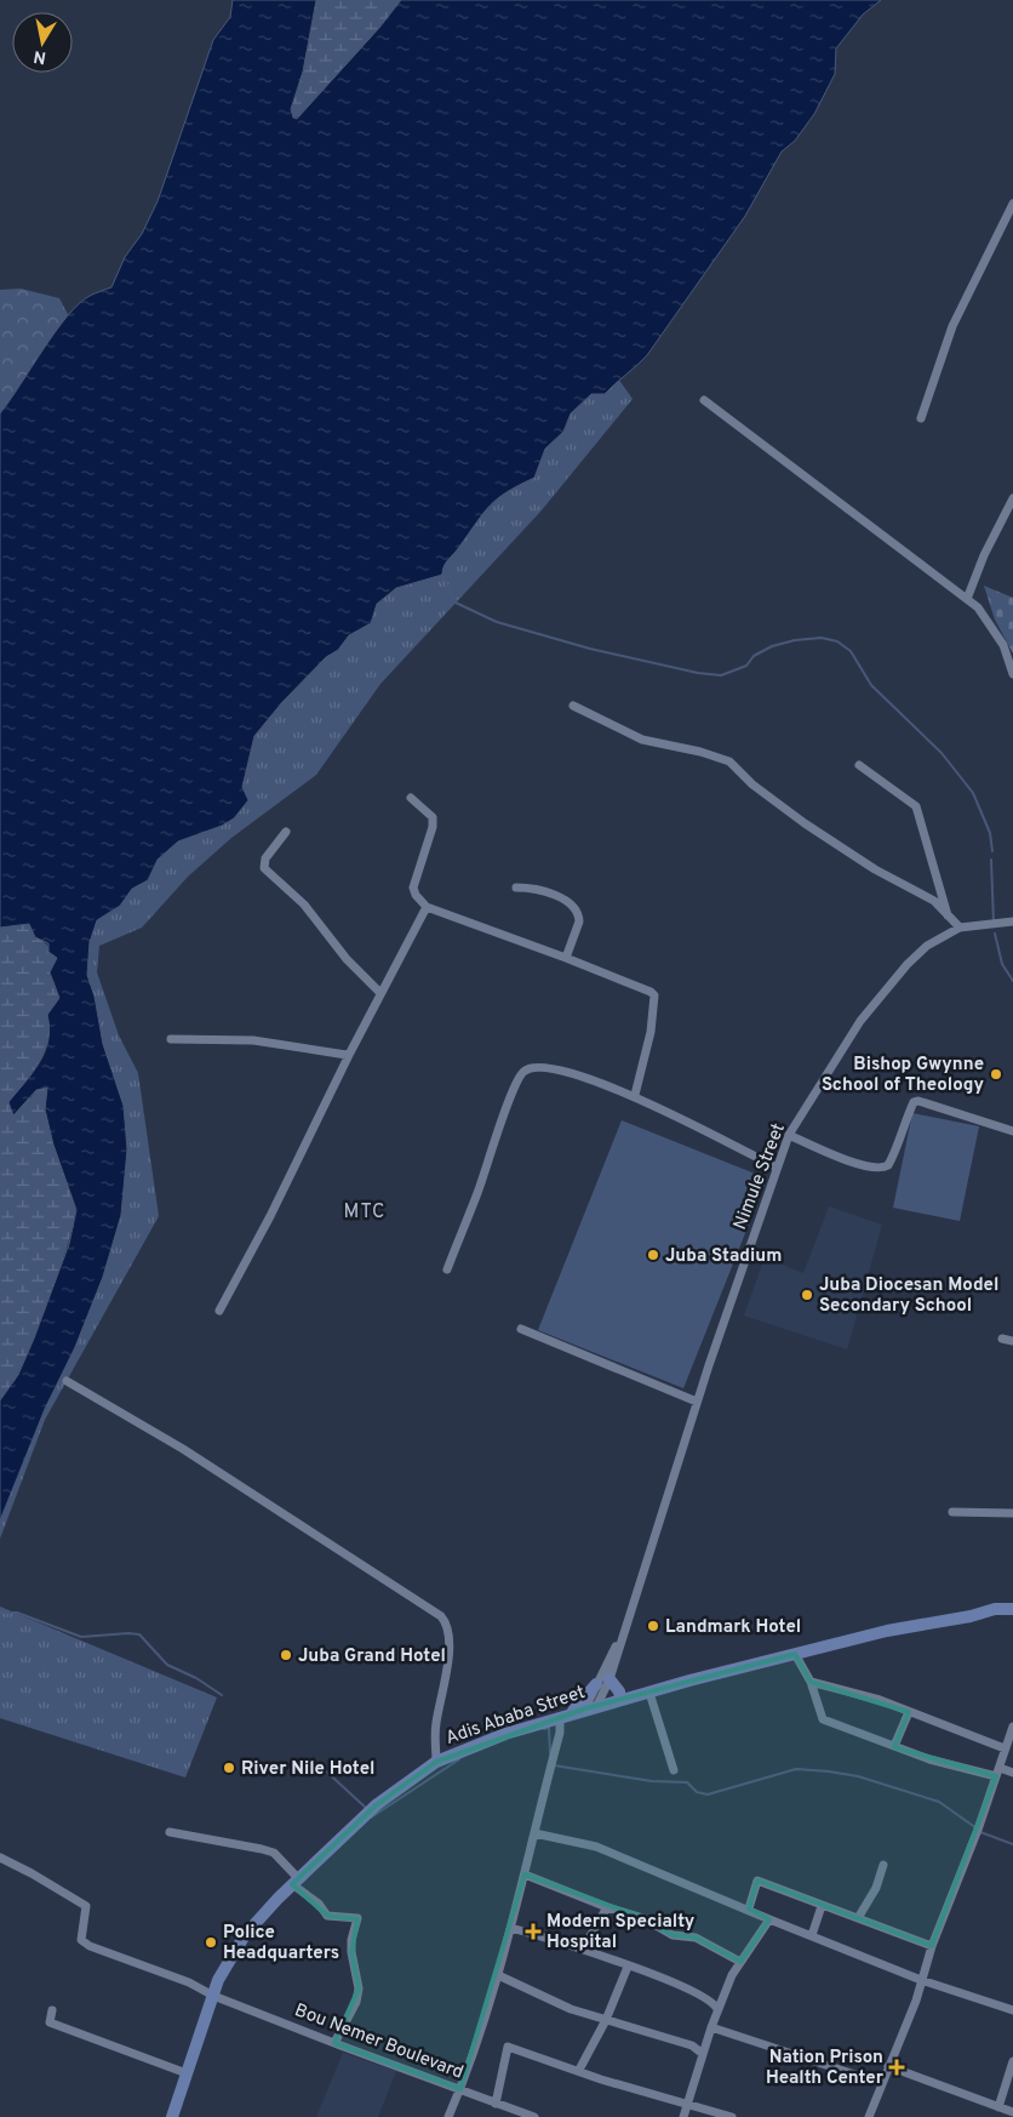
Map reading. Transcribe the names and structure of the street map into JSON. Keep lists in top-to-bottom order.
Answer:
{
  "streets": {
    "street": ["Nimule Street", "Adis Ababa Street", "Bou Nemer Boulevard"]
  },
  "crossings": [
    ["Nimule Street", "Adis Ababa Street"],
    ["Adis Ababa Street", "Bou Nemer Boulevard"]
  ],
  "districts": ["MTC"],
  "places": {
    "other": [
      "Bishop Gwynne School of Theology",
      "Juba Stadium",
      "Juba Diocesan Model Secondary School",
      "Landmark Hotel",
      "Juba Grand Hotel",
      "River Nile Hotel",
      "Police Headquarters"
    ],
    "health": ["Modern Specialty Hospital", "Nation Prison Health Center"]
  },
  "north": "bottom"
}
